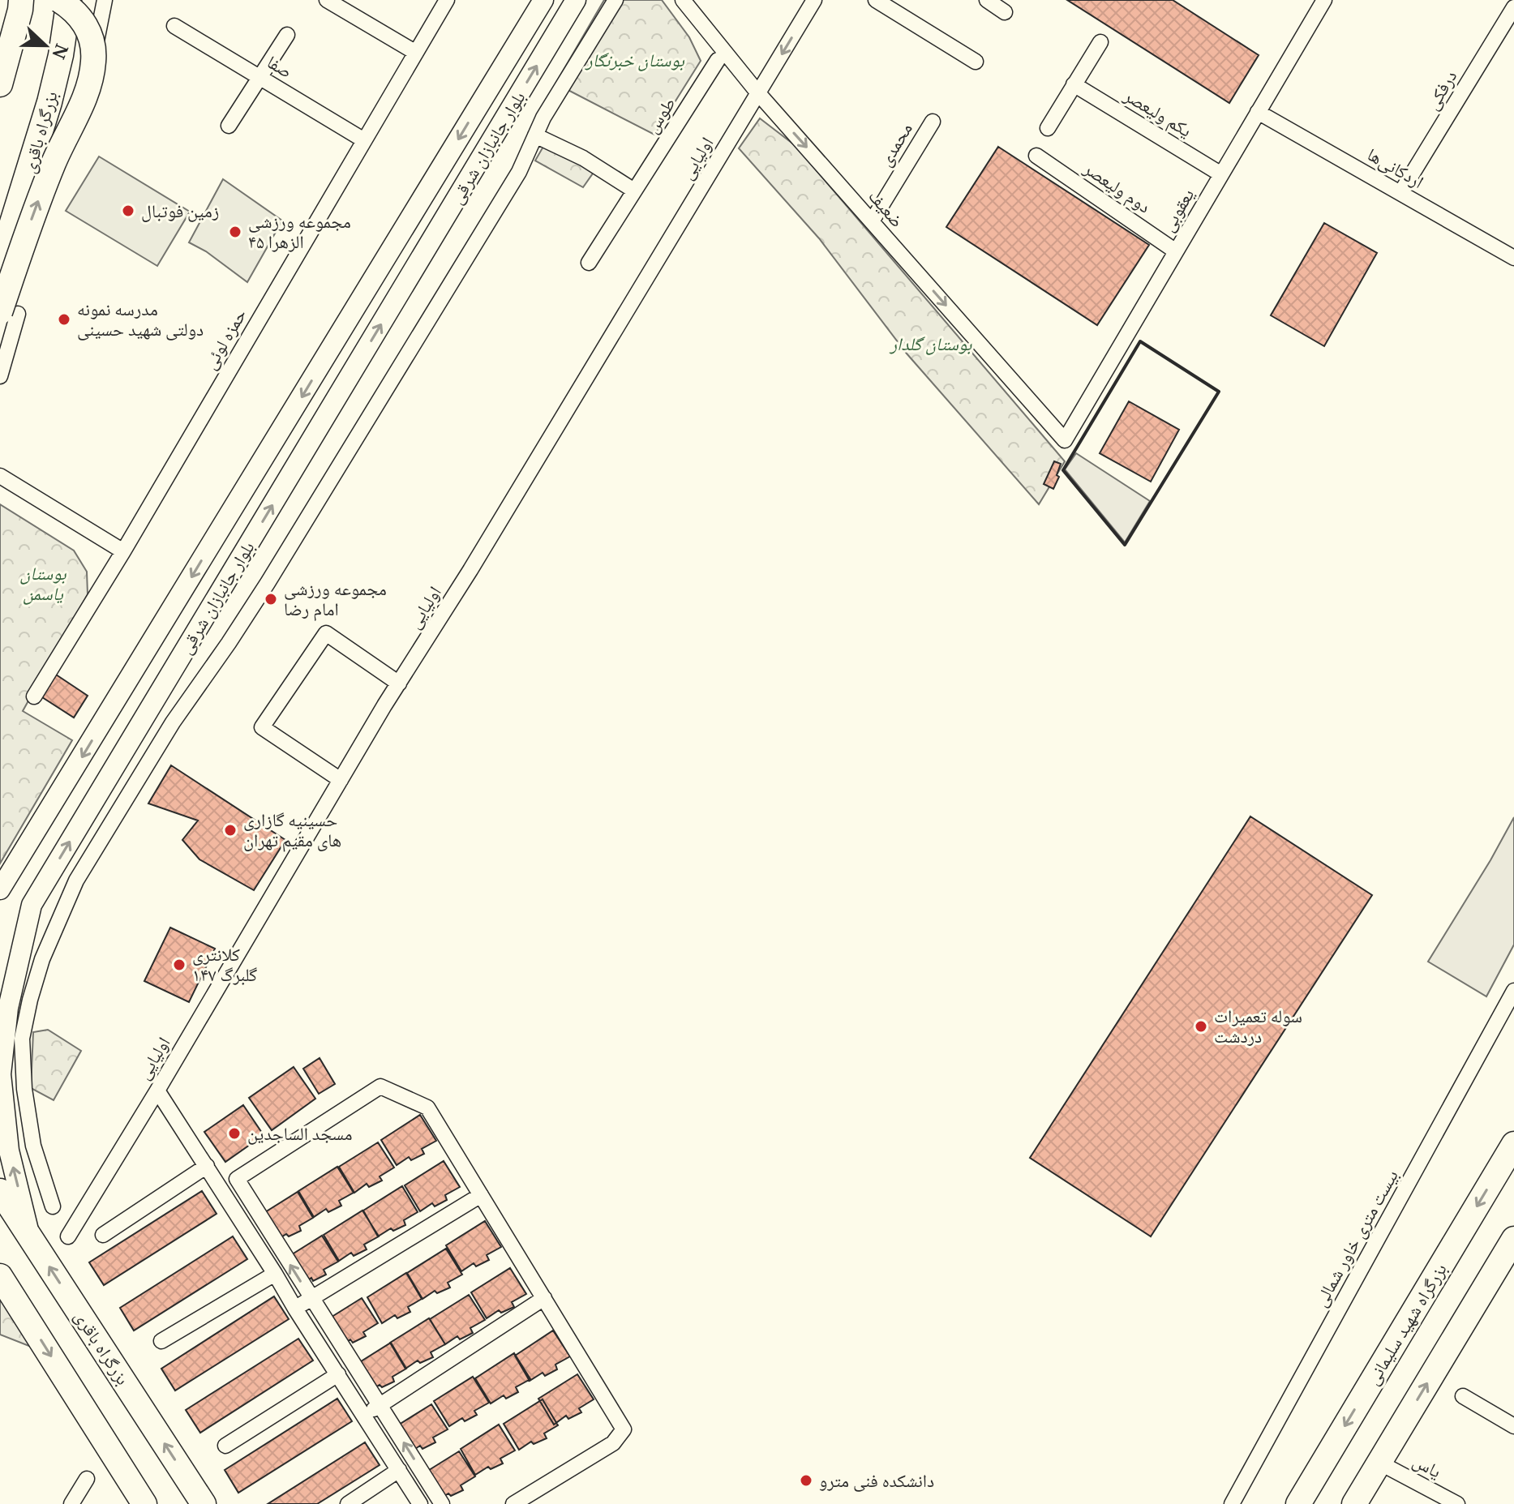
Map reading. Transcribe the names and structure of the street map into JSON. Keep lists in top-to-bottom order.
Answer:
{
  "streets": {
    "highway": ["بزرگراه باقری", "بزرگراه شهید سلیمانی"],
    "main road": ["بلوار جانبازان شرقی"],
    "street": [
      "صفا",
      "درفکی",
      "یکم ولیعصر",
      "طوس",
      "محمدی",
      "اولیایی",
      "اردکانی‌ها",
      "دوم ولیعصر",
      "ضعیف",
      "یعقوبی",
      "حمزه لوئی",
      "بیست متری خاور شمالی",
      "یاس"
    ]
  },
  "crossings": [
    ["صفا", "حمزه لوئی"],
    ["درفکی", "اردکانی‌ها"],
    ["یکم ولیعصر", "یعقوبی"],
    ["بزرگراه باقری", "بلوار جانبازان شرقی"],
    ["محمدی", "ضعیف"],
    ["اولیایی", "ضعیف"],
    ["اردکانی‌ها", "یعقوبی"],
    ["دوم ولیعصر", "یعقوبی"],
    ["ضعیف", "یعقوبی"]
  ],
  "one_way": ["ضعیف"],
  "parks": ["بوستان خبرنگار", "بوستان گلدار", "بوستان یاسمن"],
  "places": [
    "زمین فوتبال",
    "مجموعه ورزشی الزهرا ۴۵",
    "مدرسه نمونه دولتی شهید حسینی",
    "مجموعه ورزشی امام رضا",
    "حسینیه گازاری های مقیم تهران",
    "کلانتری ۱۴۷ گلبرگ",
    "سوله تعمیرات دردشت",
    "مسجد الساجدین",
    "دانشکده فنی مترو"
  ],
  "north": "right"
}
